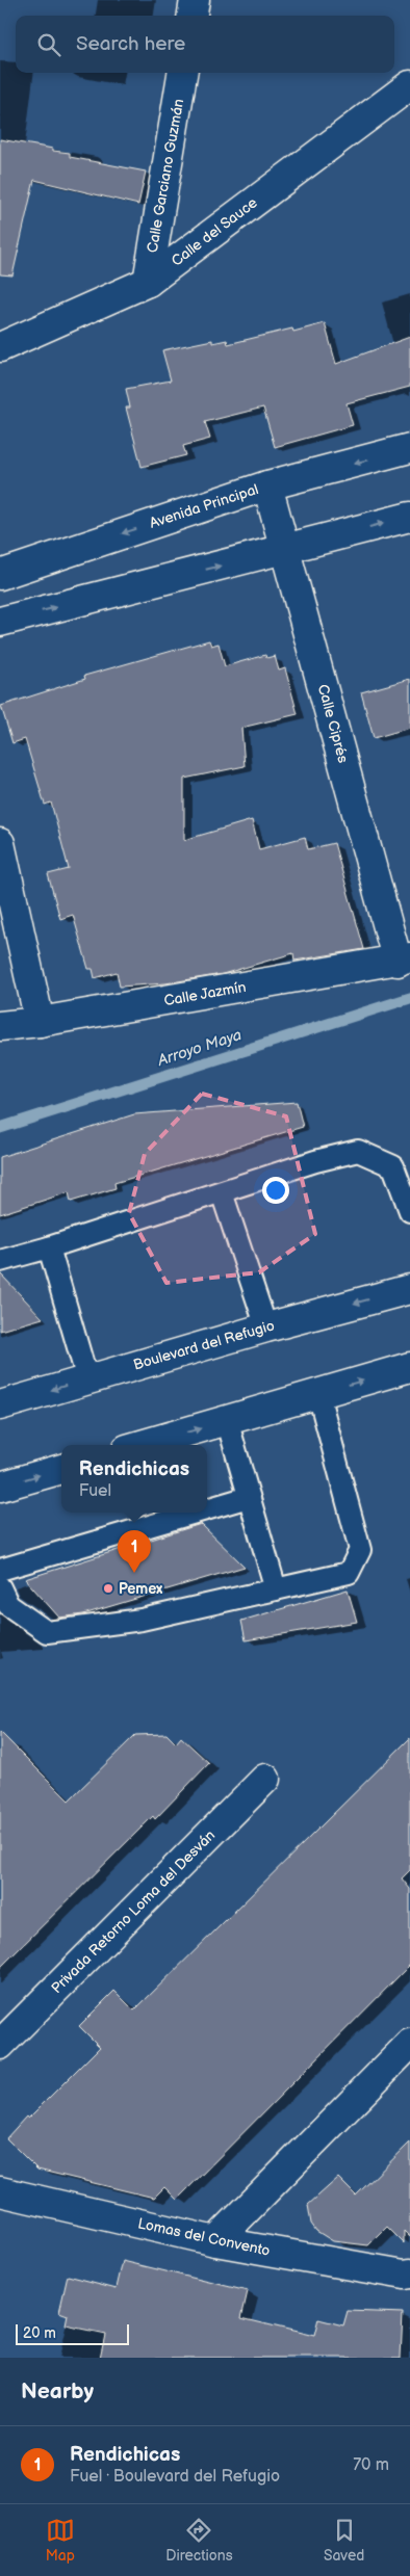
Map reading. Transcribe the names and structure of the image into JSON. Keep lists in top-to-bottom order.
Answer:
{
  "streets": {
    "street": [
      "Calle Garciano Guzmán",
      "Calle del Sauce",
      "Avenida Principal",
      "Calle Ciprés",
      "Calle Jazmín",
      "Boulevard del Refugio",
      "Privada Retorno Loma del Desván",
      "Lomas del Convento"
    ]
  },
  "crossings": [
    ["Calle Garciano Guzmán", "Calle del Sauce"],
    ["Avenida Principal", "Calle Ciprés"],
    ["Calle Ciprés", "Calle Jazmín"]
  ],
  "water": ["Arroyo Maya"],
  "places": ["Pemex"],
  "scale_bar": "20 m",
  "page": {
    "search": "Search here",
    "popup": ["Rendichicas", "Fuel"],
    "pins": "1",
    "scale": "20 m",
    "heading": "Nearby",
    "list": [
      {
        "mark": "1",
        "name": "Rendichicas",
        "note": "Fuel · Boulevard del Refugio",
        "value": "70 m"
      }
    ],
    "nav": ["Map", "Directions", "Saved"]
  }
}
